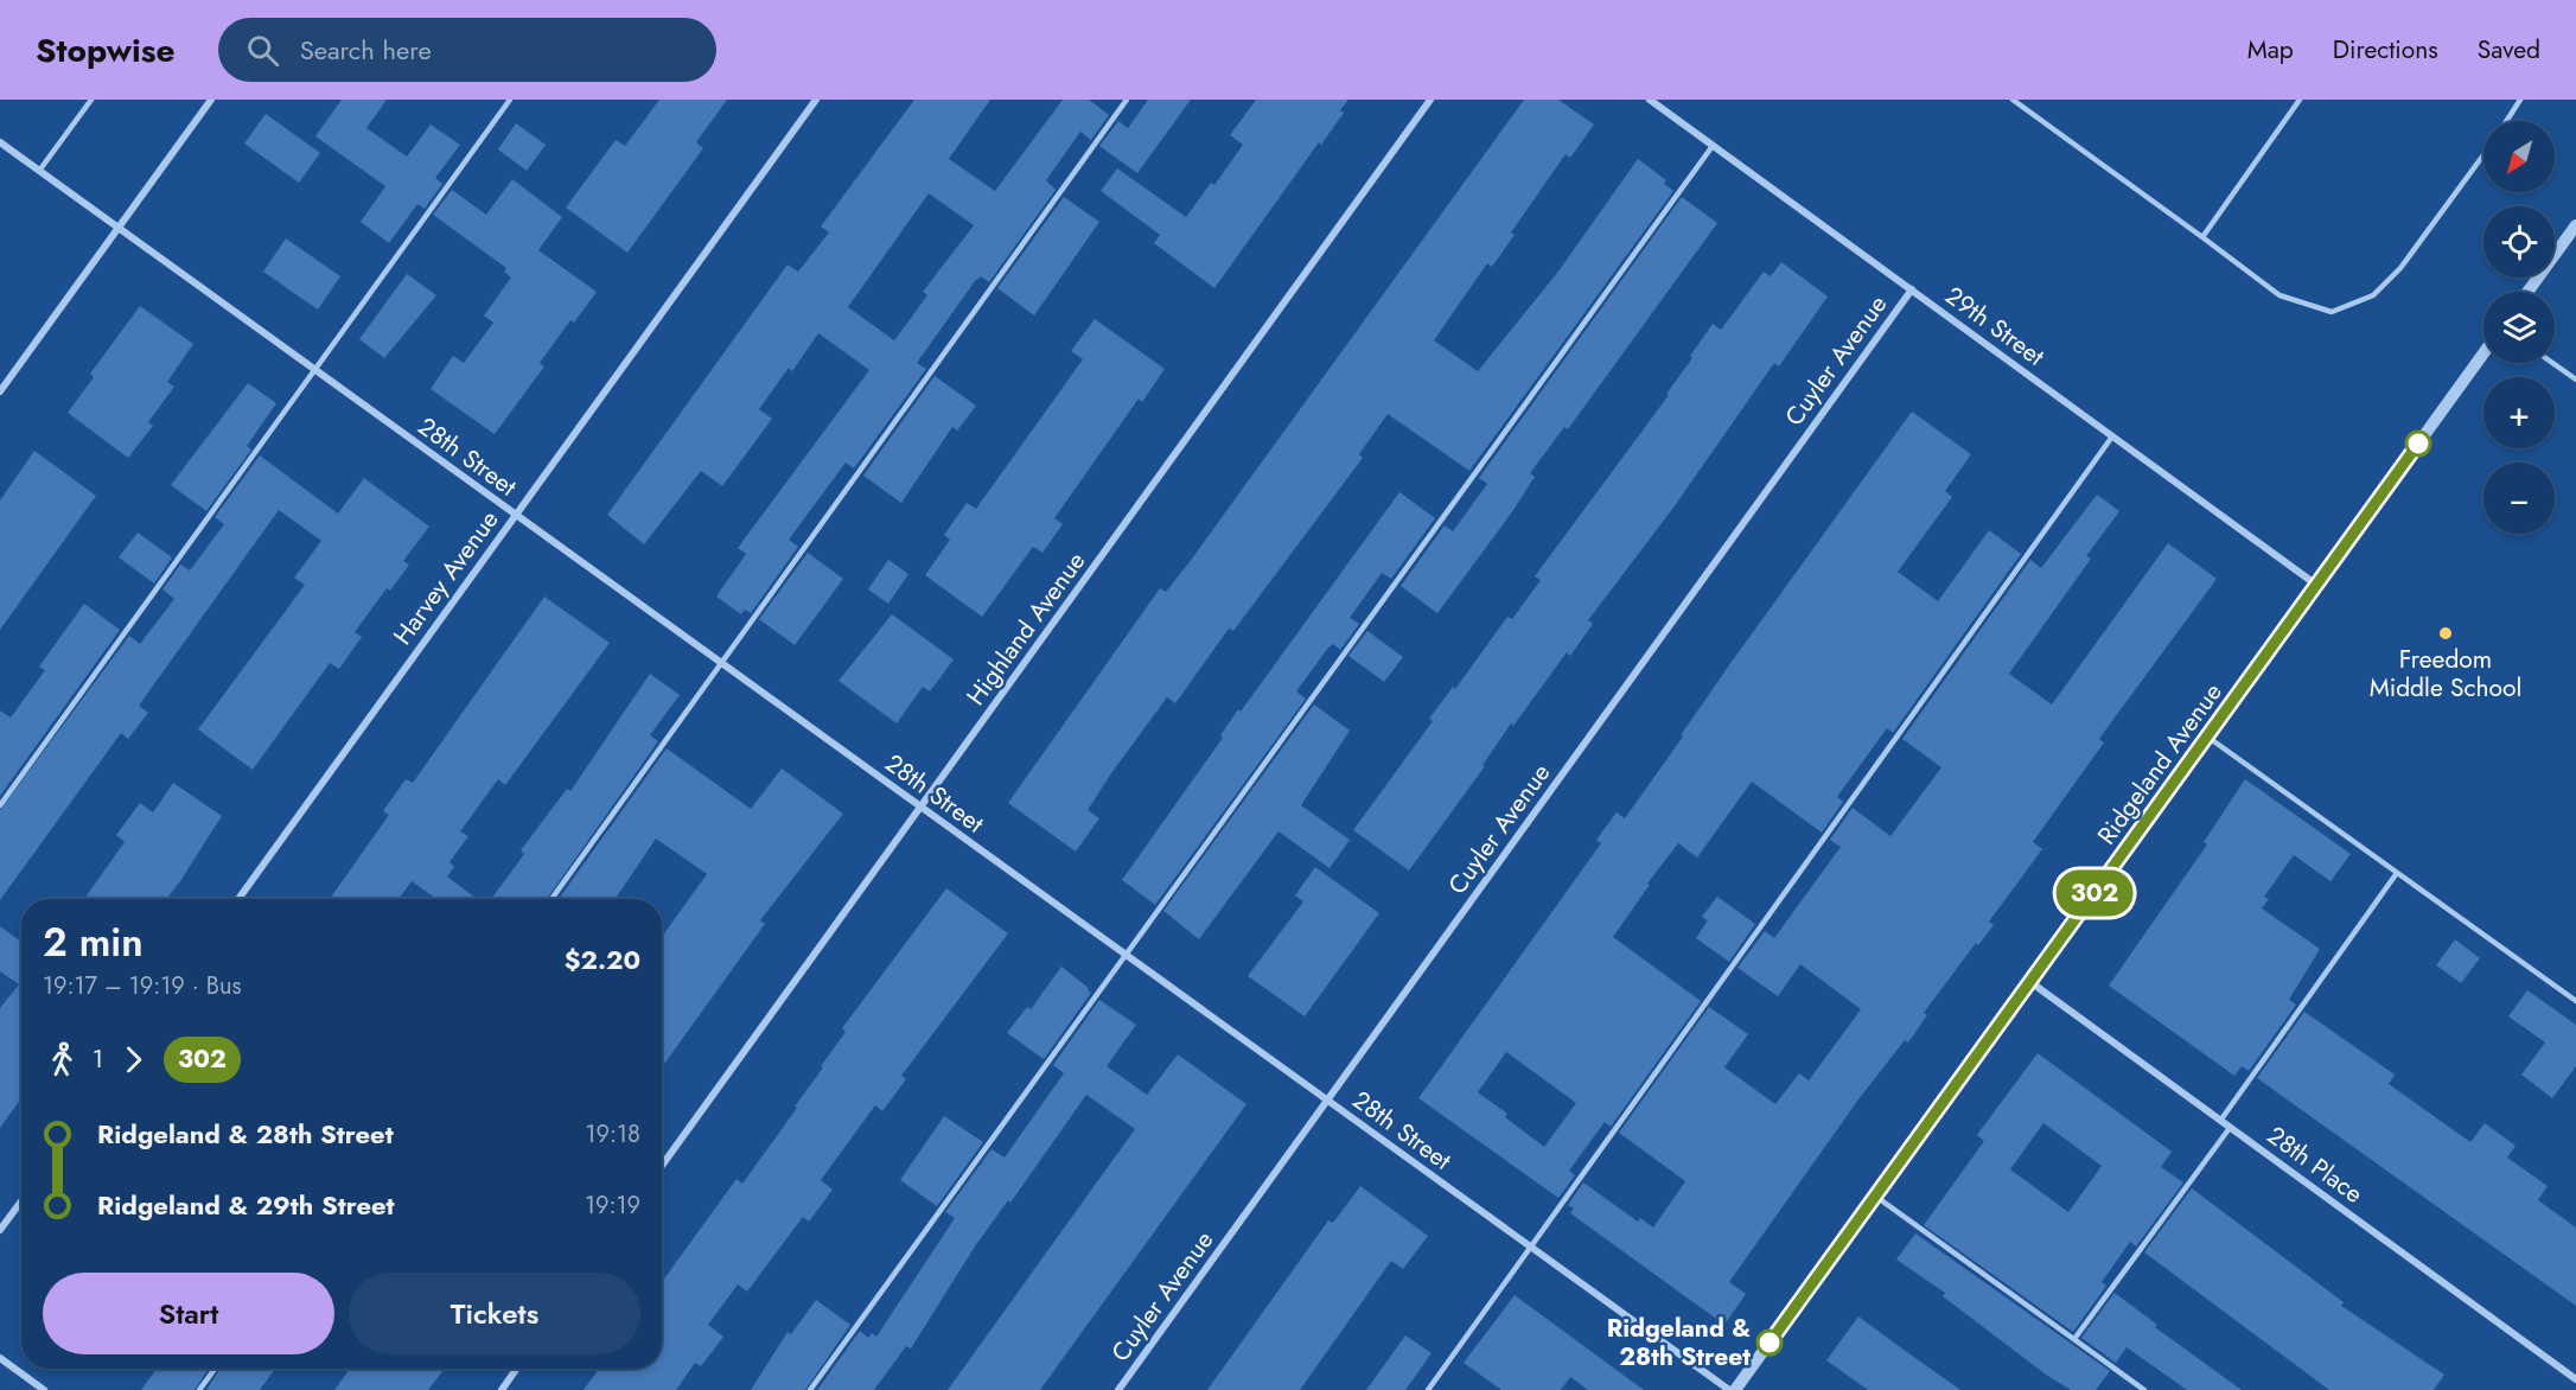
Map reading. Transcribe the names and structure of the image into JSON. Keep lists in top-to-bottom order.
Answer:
{
  "streets": {
    "street": [
      "29th Street",
      "Cuyler Avenue",
      "28th Street",
      "Harvey Avenue",
      "Highland Avenue",
      "Ridgeland Avenue",
      "28th Place"
    ]
  },
  "crossings": [
    ["29th Street", "Cuyler Avenue"],
    ["29th Street", "Ridgeland Avenue"],
    ["Cuyler Avenue", "28th Street"],
    ["28th Street", "Harvey Avenue"],
    ["28th Street", "Highland Avenue"],
    ["Ridgeland Avenue", "28th Place"]
  ],
  "places": ["Freedom Middle School", "Ridgeland & 28th Street"],
  "lines": ["bus line 302"],
  "north": "bottom left",
  "page": {
    "header": "Stopwise",
    "search": "Search here",
    "nav": ["Map", "Directions", "Saved"],
    "on_map": "302",
    "map_buttons": ["+", "−"],
    "heading": ["2 min", "19:17 – 19:19 · Bus", "$2.20"],
    "legs": ["1", "302"],
    "list": [
      {
        "name": "Ridgeland & 28th Street",
        "value": "19:18"
      },
      {
        "name": "Ridgeland & 29th Street",
        "value": "19:19"
      }
    ],
    "buttons": ["Start", "Tickets"]
  }
}
